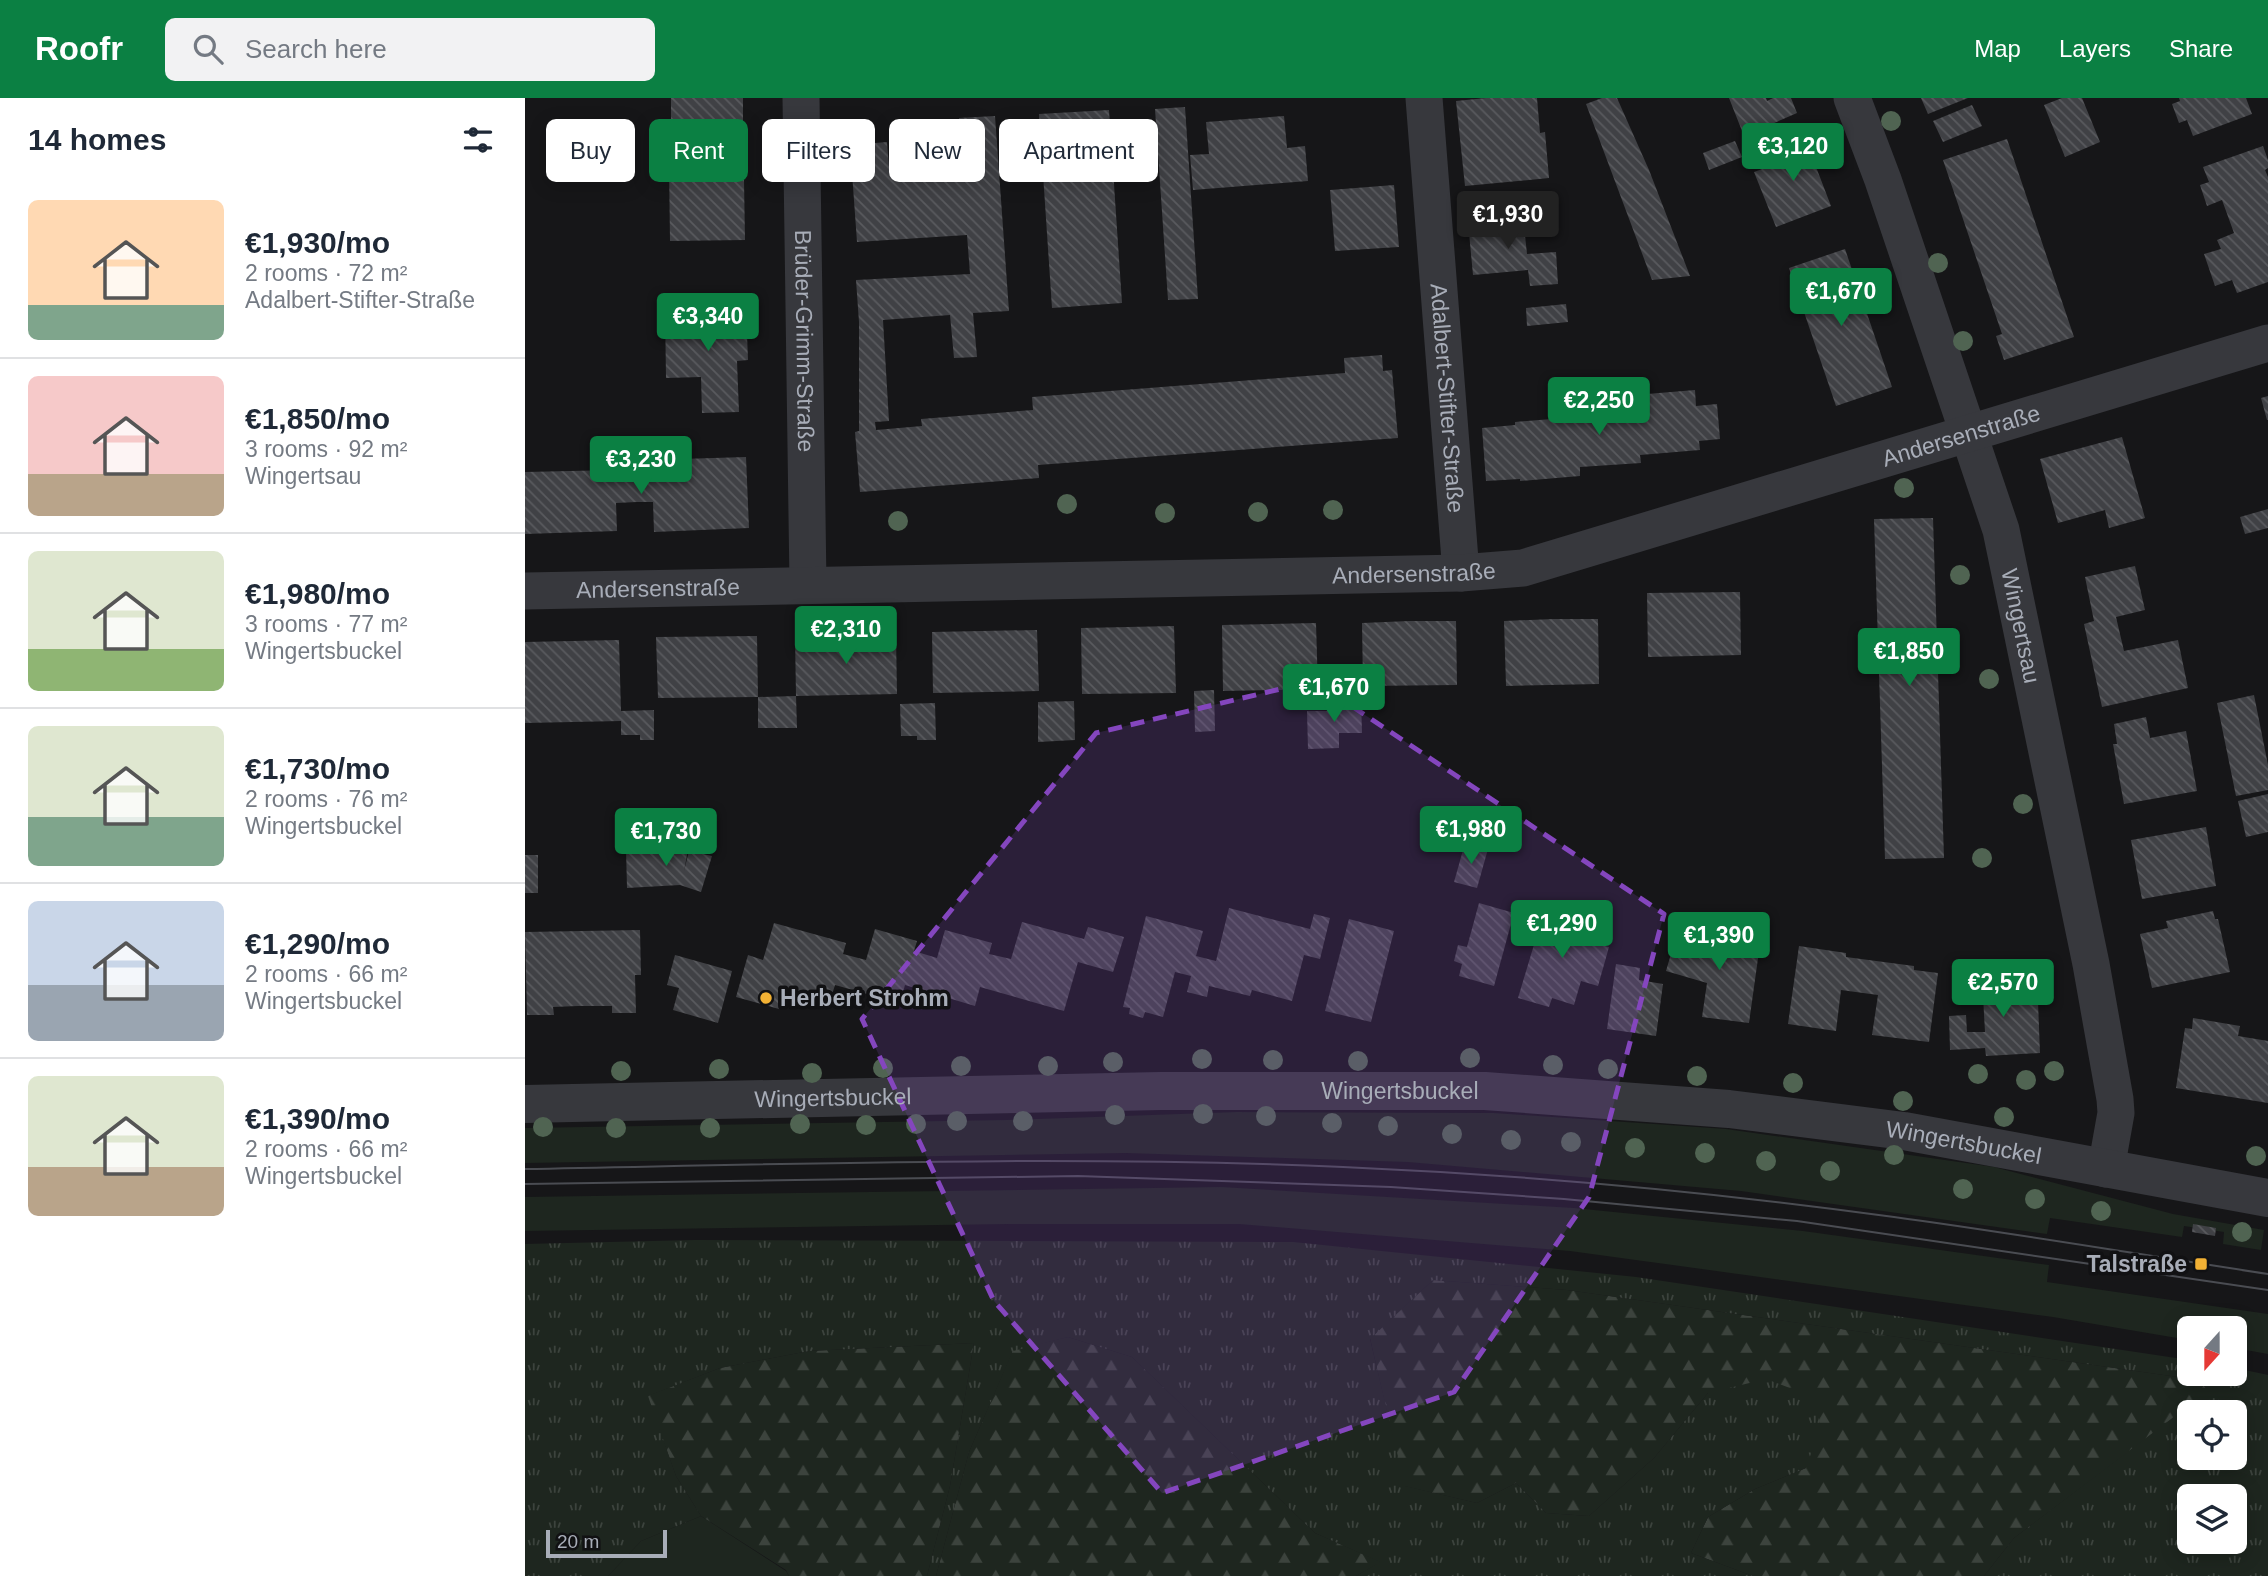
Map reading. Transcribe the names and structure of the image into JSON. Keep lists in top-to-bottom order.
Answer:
{
  "streets": {
    "street": [
      "Brüder-Grimm-Straße",
      "Adalbert-Stifter-Straße",
      "Andersenstraße",
      "Wingertsau",
      "Wingertsbuckel"
    ]
  },
  "crossings": [
    ["Brüder-Grimm-Straße", "Andersenstraße"],
    ["Adalbert-Stifter-Straße", "Andersenstraße"],
    ["Andersenstraße", "Wingertsau"],
    ["Wingertsau", "Wingertsbuckel"]
  ],
  "places": {
    "other": ["Herbert Strohm"],
    "transit": ["Talstraße"]
  },
  "scale_bar": "20 m",
  "north": "bottom",
  "page": {
    "header": "Roofr",
    "search": "Search here",
    "nav": ["Map", "Layers", "Share"],
    "heading": "14 homes",
    "chip": [
      "Buy",
      "Rent",
      "Filters",
      "New",
      "Apartment"
    ],
    "price": [
      "€3,120",
      "€1,930",
      "€1,670",
      "€3,340",
      "€2,250",
      "€3,230",
      "€2,310",
      "€1,850",
      "€1,670",
      "€1,980",
      "€1,730",
      "€1,290",
      "€1,390",
      "€2,570"
    ],
    "list": [
      {
        "name": "€1,930/mo",
        "note": "2 rooms · 72 m² · Adalbert-Stifter-Straße"
      },
      {
        "name": "€1,850/mo",
        "note": "3 rooms · 92 m² · Wingertsau"
      },
      {
        "name": "€1,980/mo",
        "note": "3 rooms · 77 m² · Wingertsbuckel"
      },
      {
        "name": "€1,730/mo",
        "note": "2 rooms · 76 m² · Wingertsbuckel"
      },
      {
        "name": "€1,290/mo",
        "note": "2 rooms · 66 m² · Wingertsbuckel"
      },
      {
        "name": "€1,390/mo",
        "note": "2 rooms · 66 m² · Wingertsbuckel"
      }
    ],
    "scale": "20 m"
  }
}
